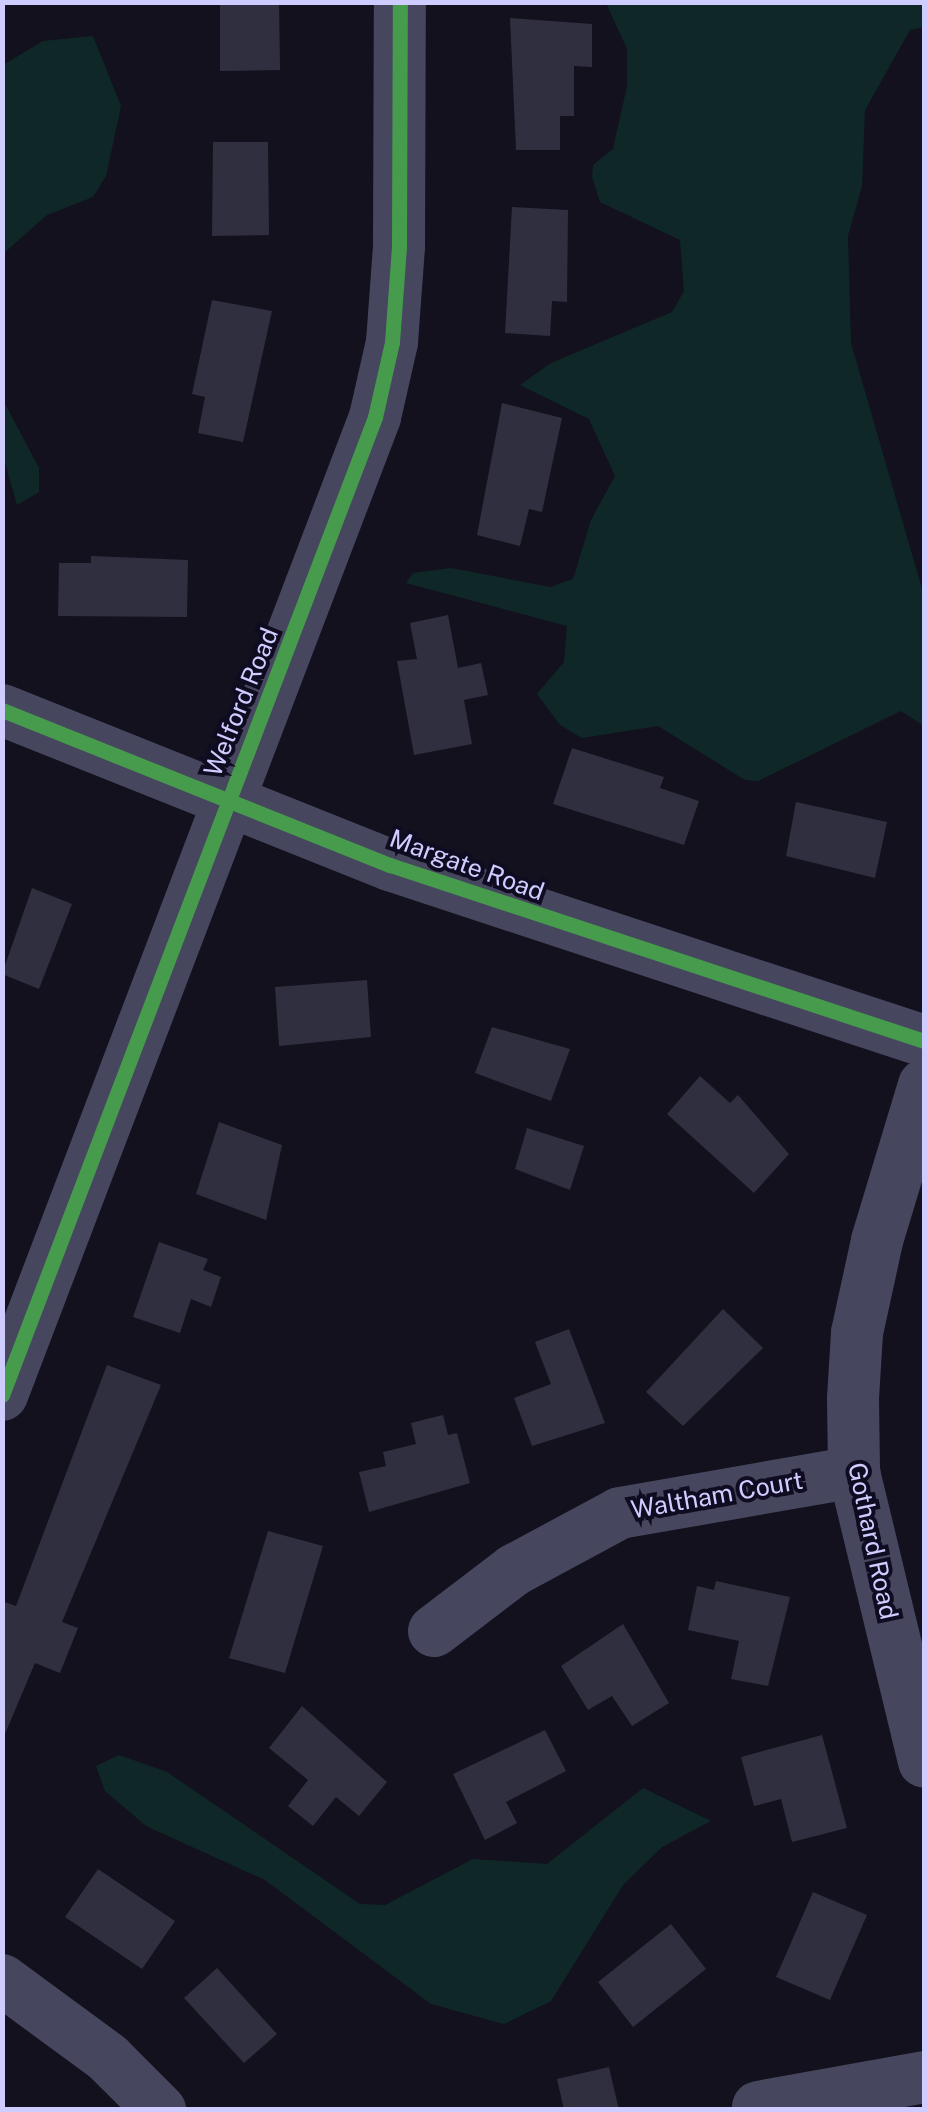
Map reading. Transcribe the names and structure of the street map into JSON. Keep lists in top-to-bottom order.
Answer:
{
  "streets": {
    "street": [
      "Welford Road",
      "Margate Road",
      "Waltham Court",
      "Gothard Road"
    ]
  },
  "crossings": [
    ["Welford Road", "Margate Road"],
    ["Waltham Court", "Gothard Road"]
  ]
}
